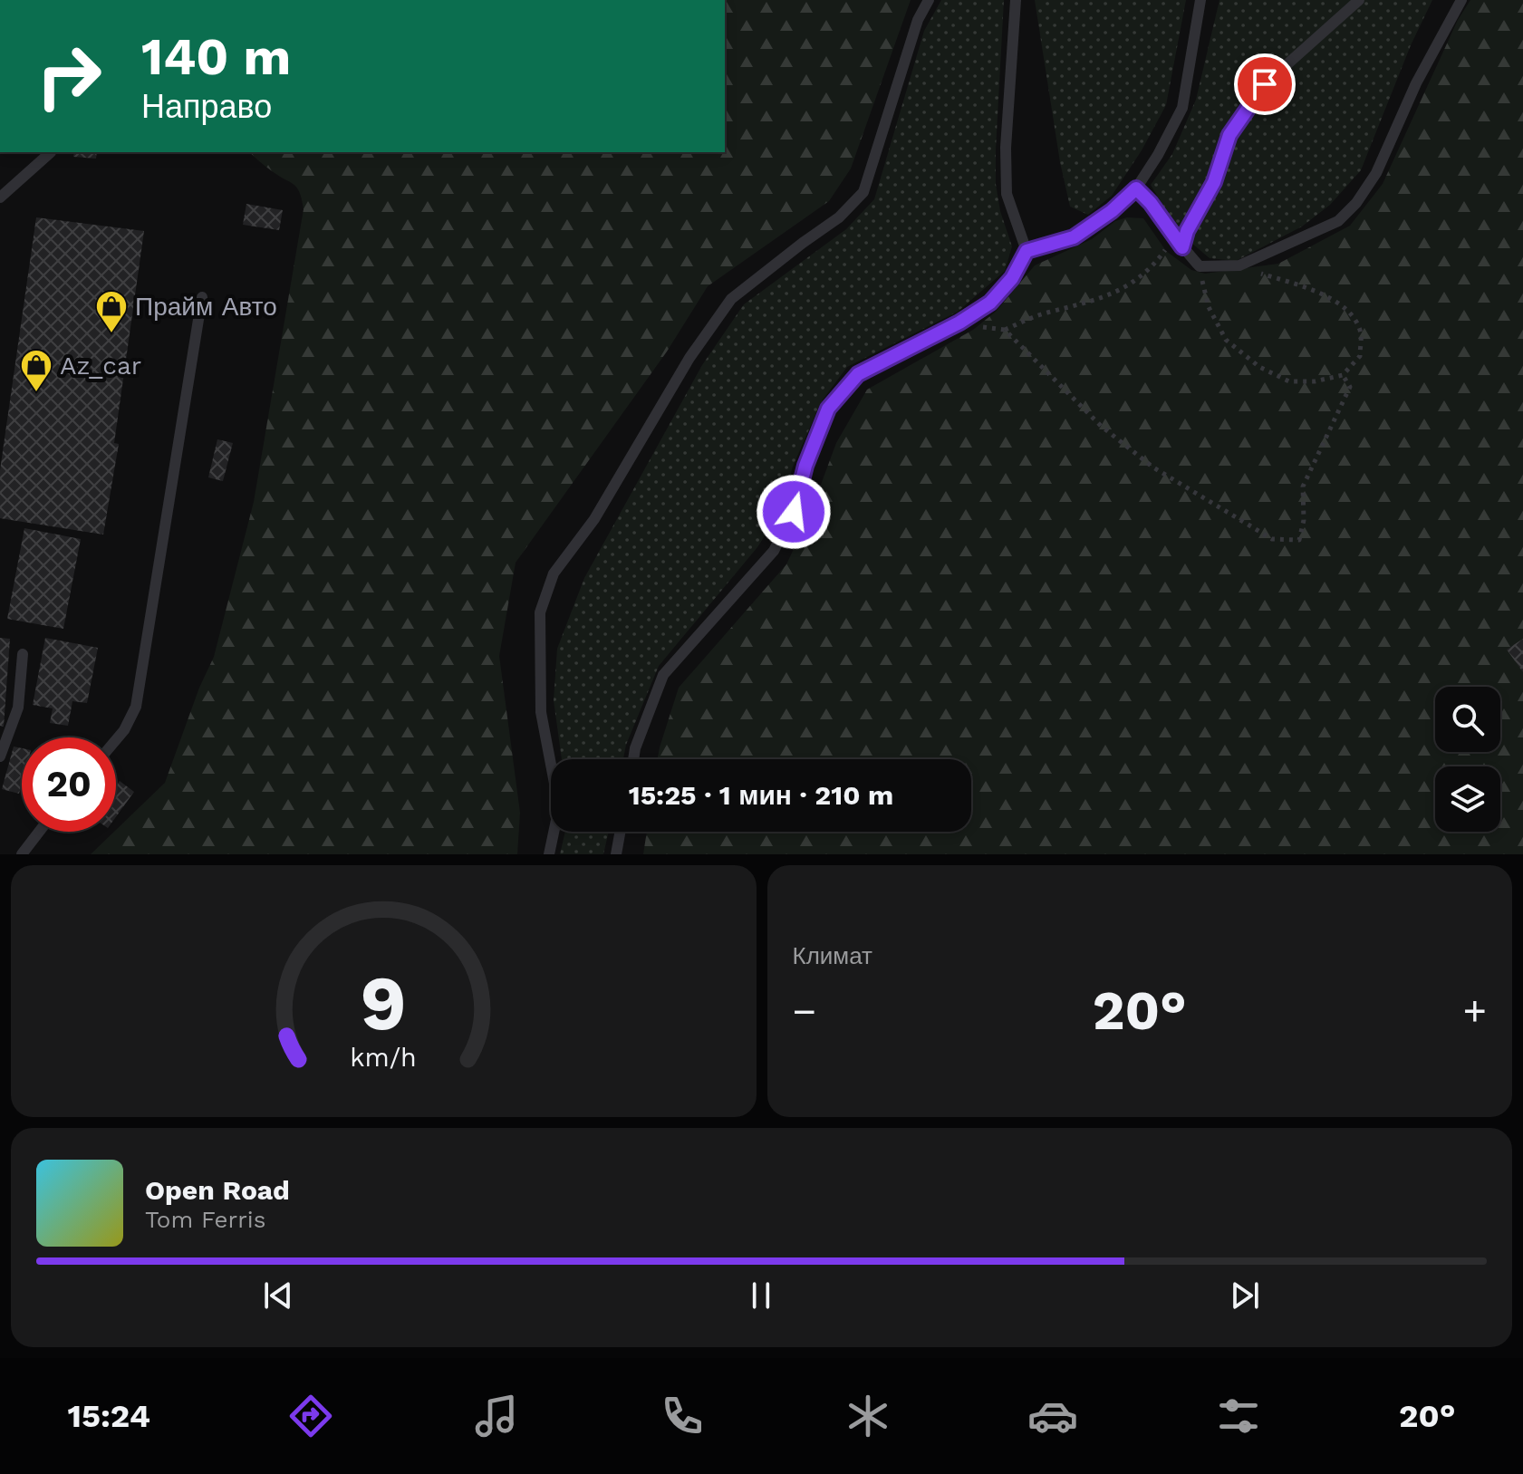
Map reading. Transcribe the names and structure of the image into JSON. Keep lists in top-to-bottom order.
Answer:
{
  "places": {
    "shop": ["Прайм Авто", "Az_car"]
  },
  "page": {
    "turn": ["140 m", "Направо"],
    "limit": "20",
    "trip": "15:25 · 1 мин · 210 m",
    "tile": "Климат",
    "heat": ["−", "20°", "+"],
    "song": ["Open Road", "Tom Ferris"],
    "tabs": ["15:24", "20°"],
    "gauge": ["9", "km/h"]
  }
}
